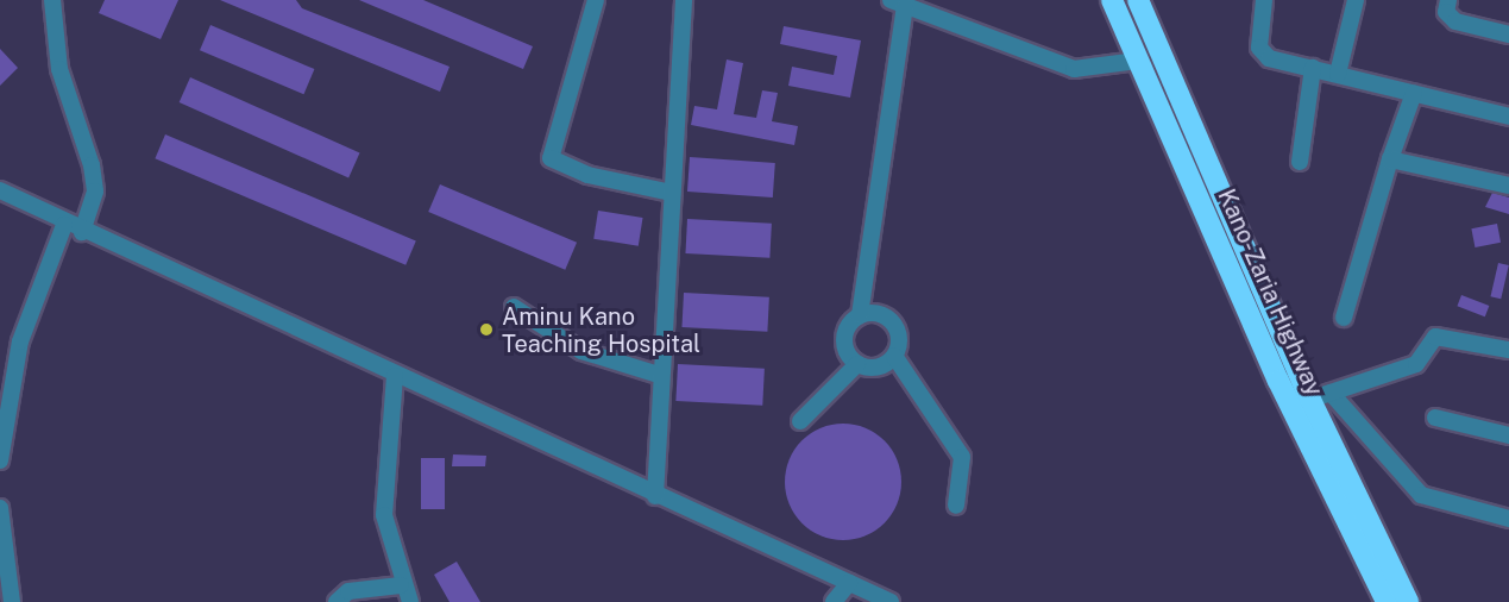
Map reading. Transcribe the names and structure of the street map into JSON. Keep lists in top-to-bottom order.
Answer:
{
  "streets": {
    "highway": ["Kano-Zaria Highway"]
  },
  "places": ["Aminu Kano Teaching Hospital"]
}
